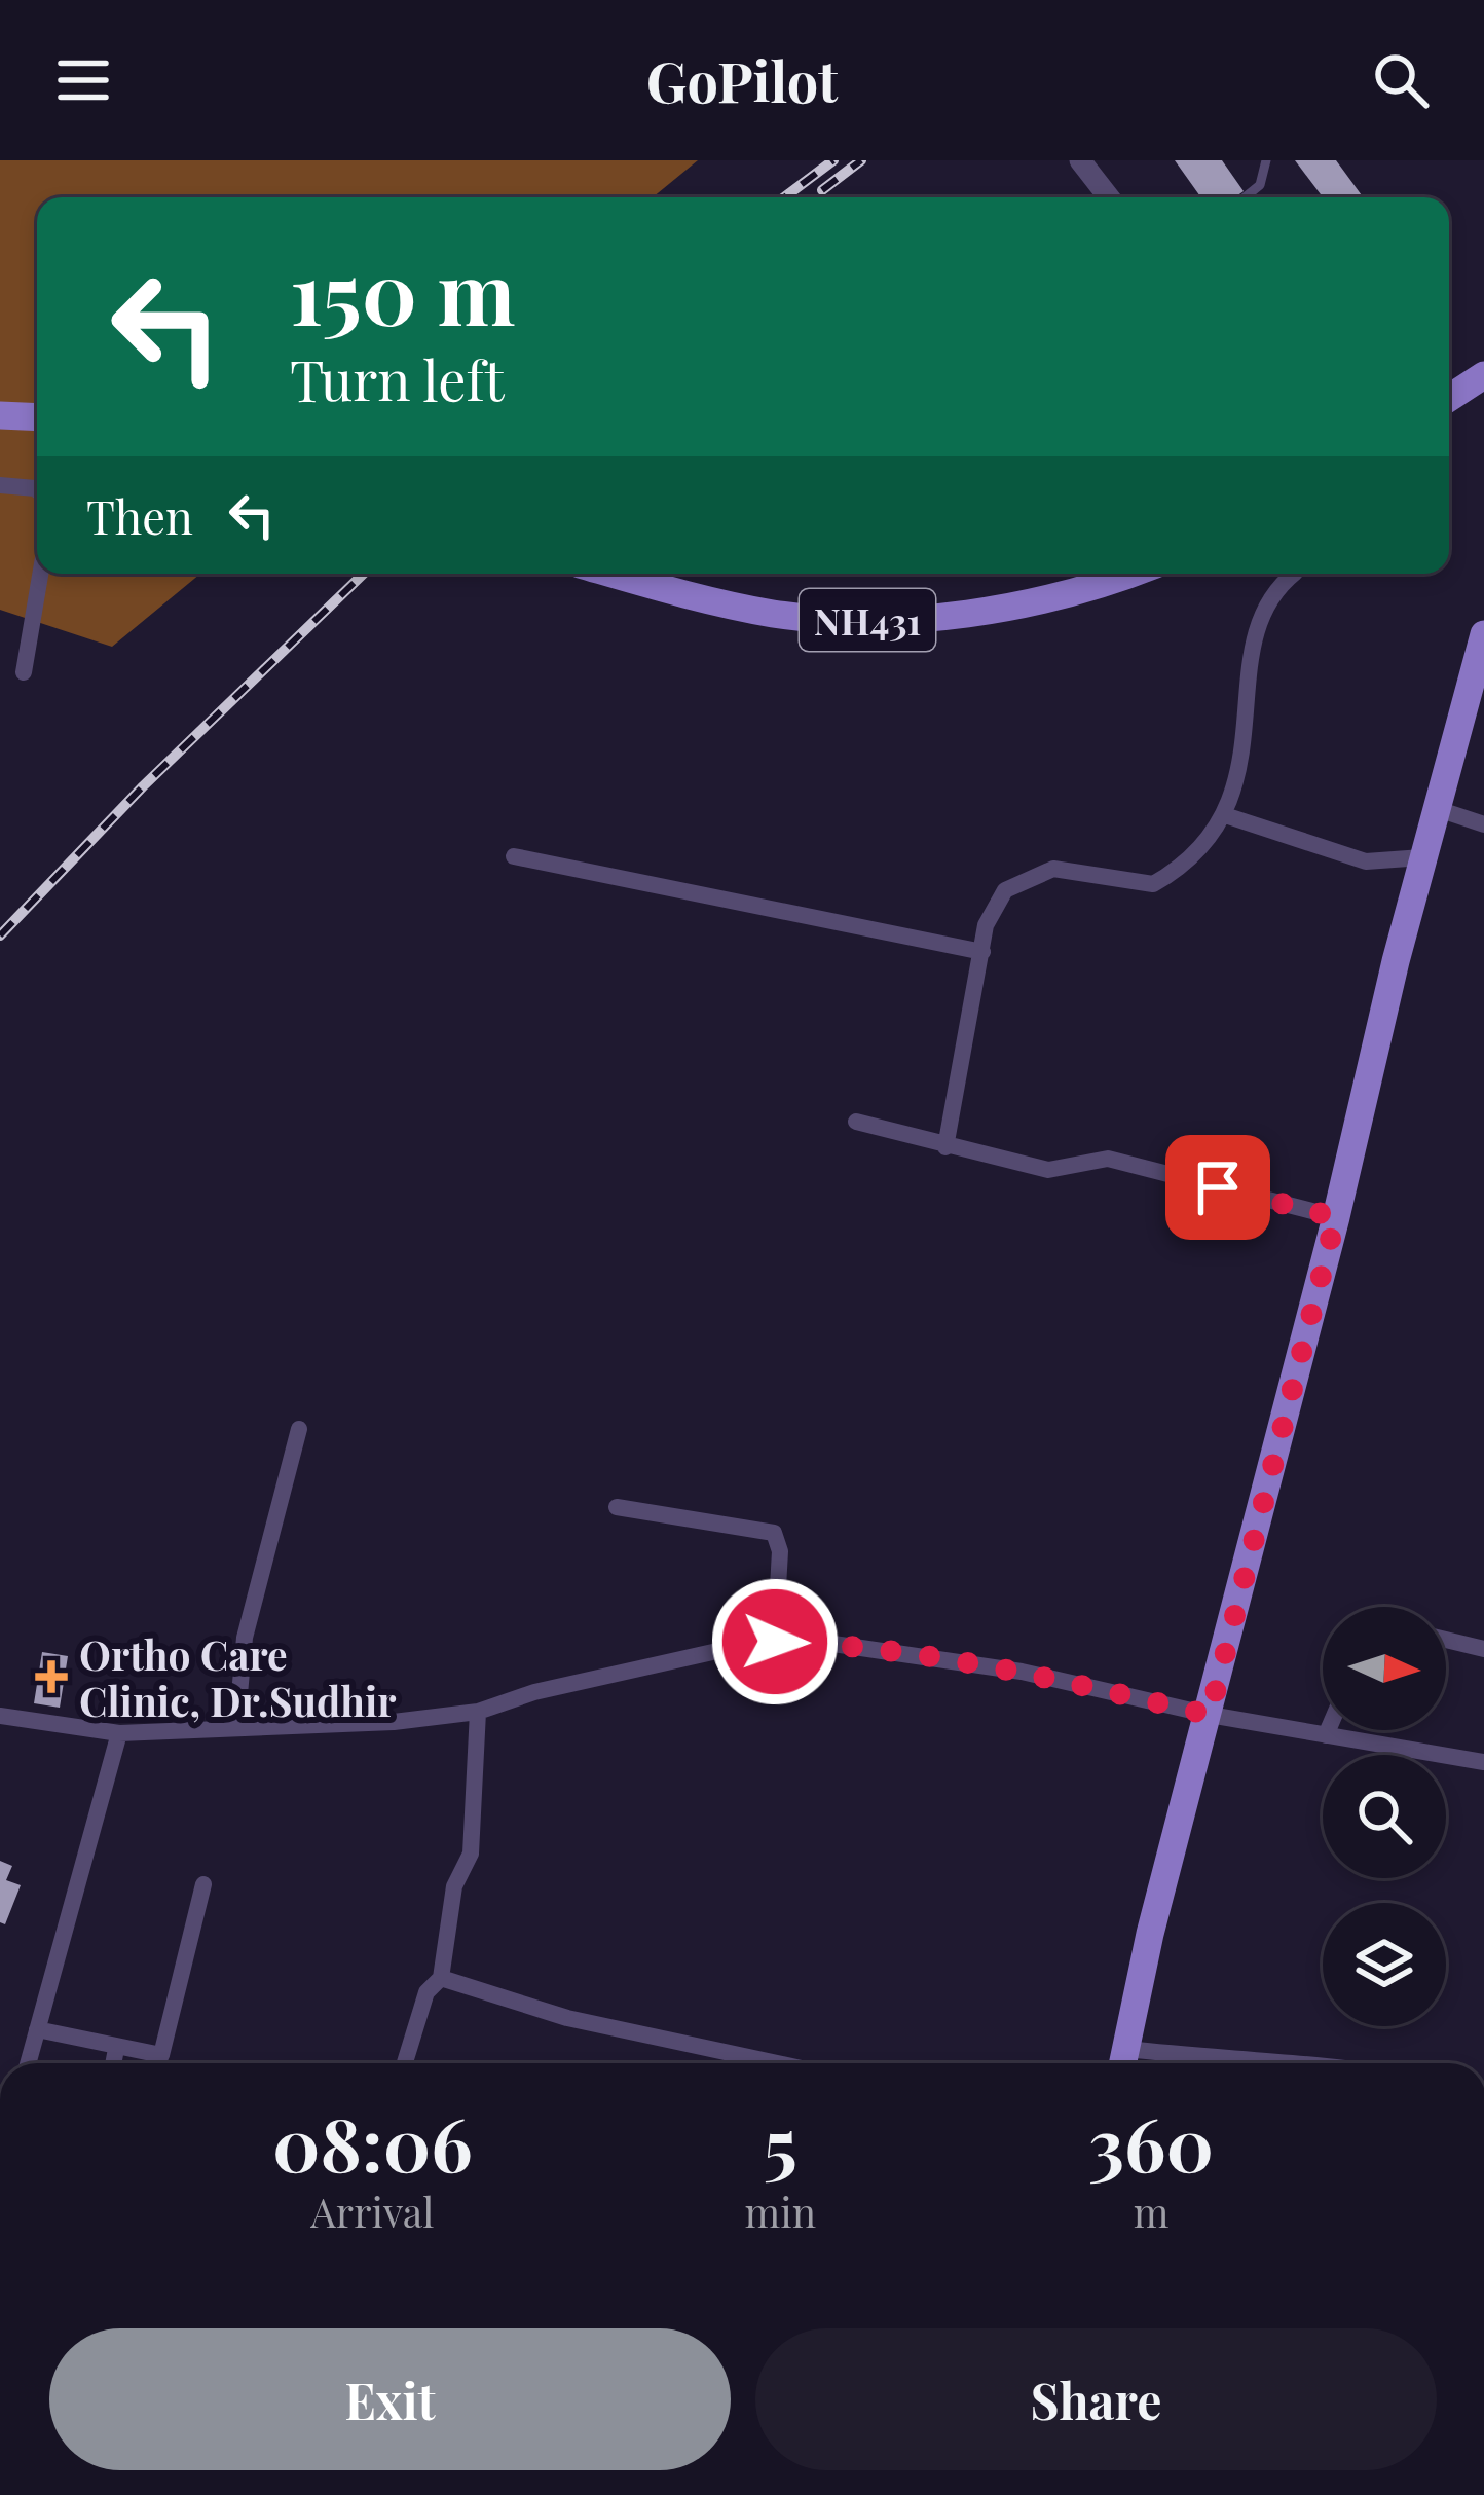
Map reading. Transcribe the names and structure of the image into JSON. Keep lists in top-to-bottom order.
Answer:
{
  "streets": {
    "main road": ["NH431"]
  },
  "places": {
    "health": ["Ortho Care Clinic, Dr.Sudhir"]
  },
  "north": "right",
  "page": {
    "header": "GoPilot",
    "turn": ["150 m", "Turn left"],
    "then": "Then",
    "eta": [
      "08:06",
      "Arrival",
      "5",
      "min",
      "360",
      "m"
    ],
    "buttons": ["Exit", "Share"]
  }
}
